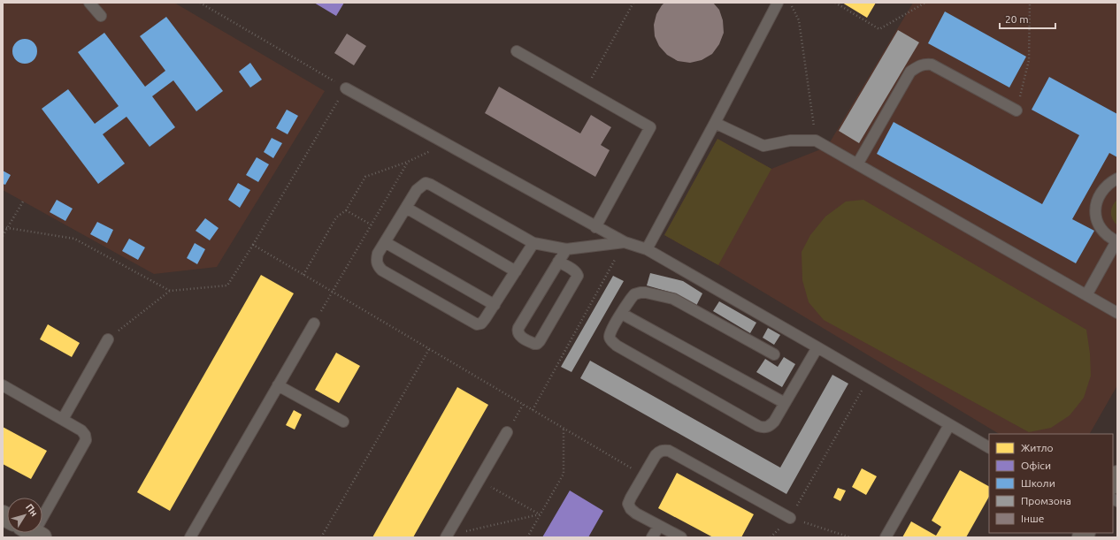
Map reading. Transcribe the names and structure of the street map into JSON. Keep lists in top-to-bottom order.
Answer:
{
  "legend": [
    "Житло",
    "Офіси",
    "Школи",
    "Промзона",
    "Інше"
  ],
  "scale_bar": "20 m",
  "north": "top right"
}
